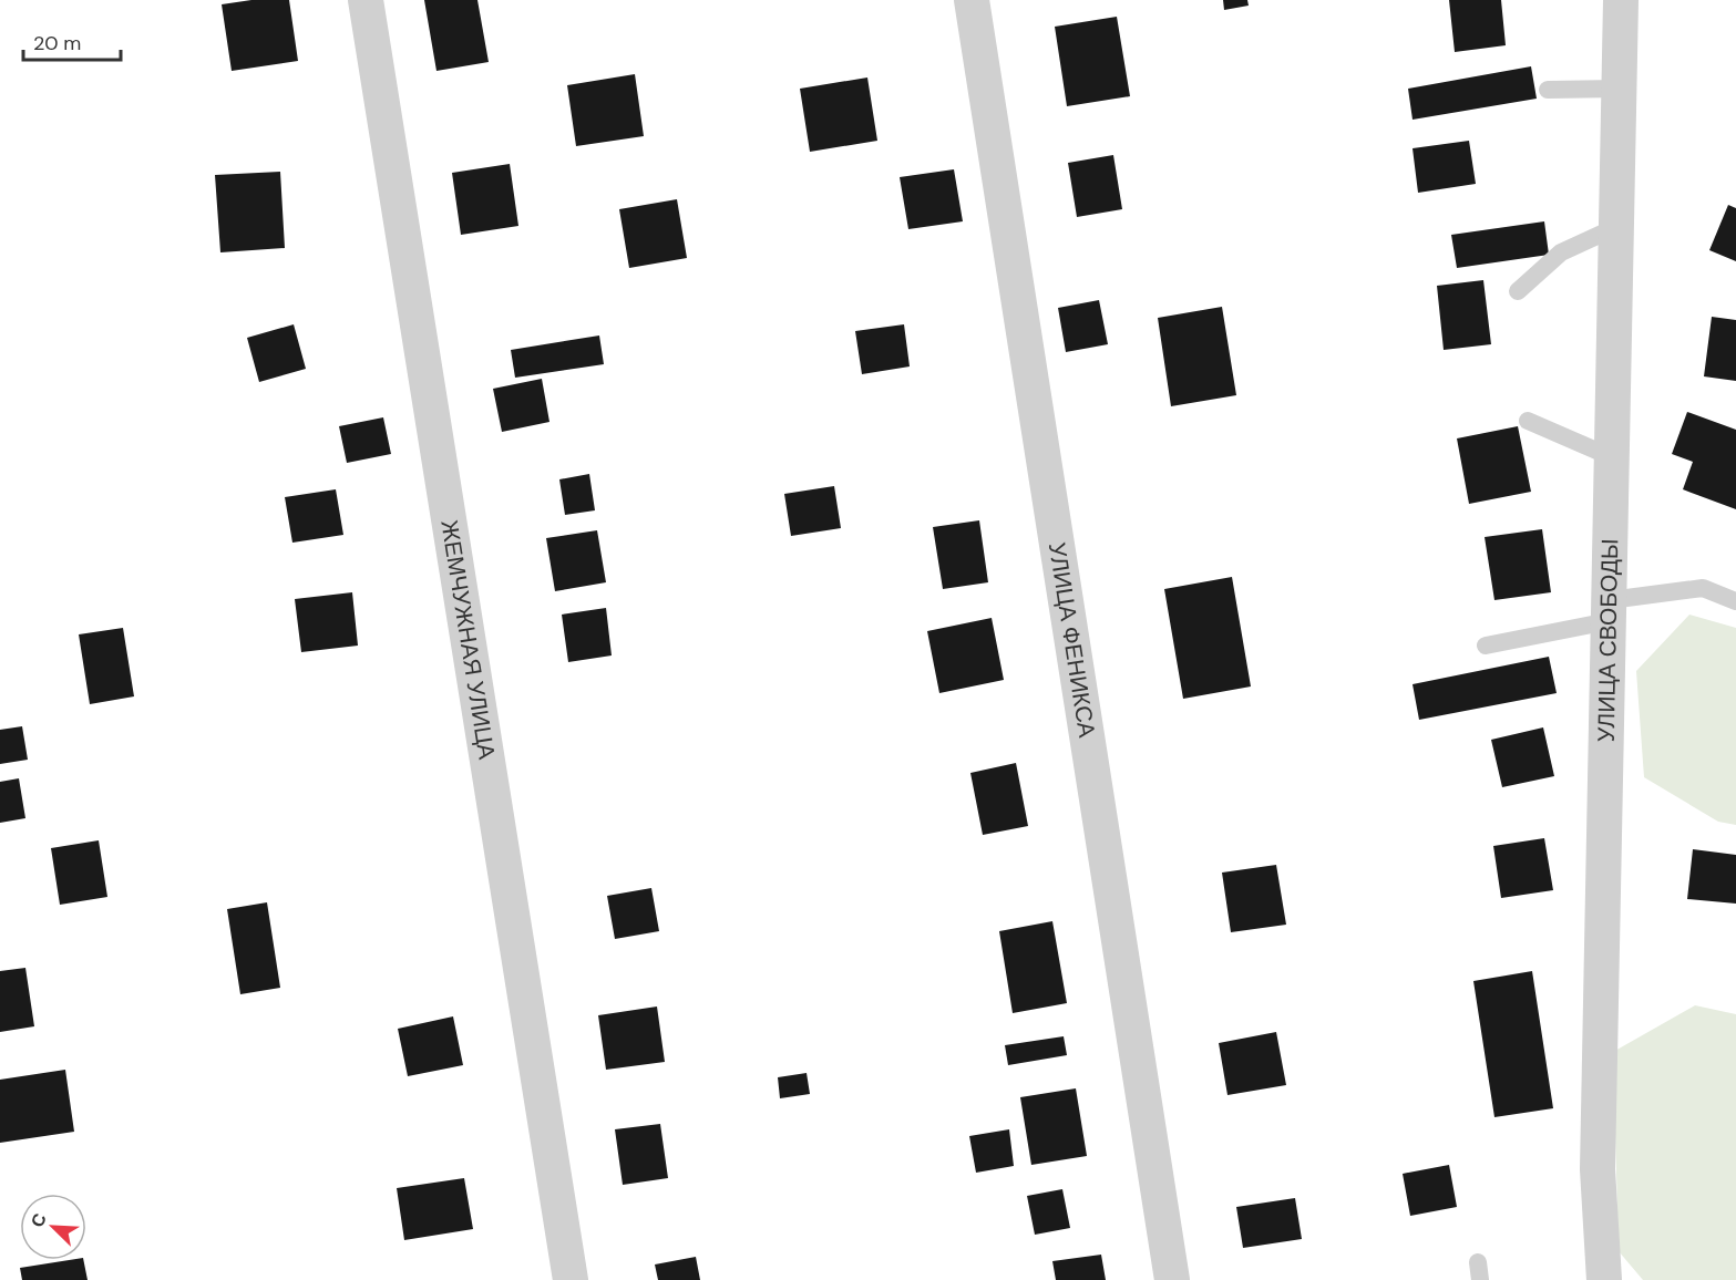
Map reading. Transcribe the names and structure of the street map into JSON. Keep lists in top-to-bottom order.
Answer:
{
  "streets": {
    "street": ["ЖЕМЧУЖНАЯ УЛИЦА", "УЛИЦА ФЕНИКСА", "УЛИЦА СВОБОДЫ"]
  },
  "scale_bar": "20 m",
  "north": "top left"
}
